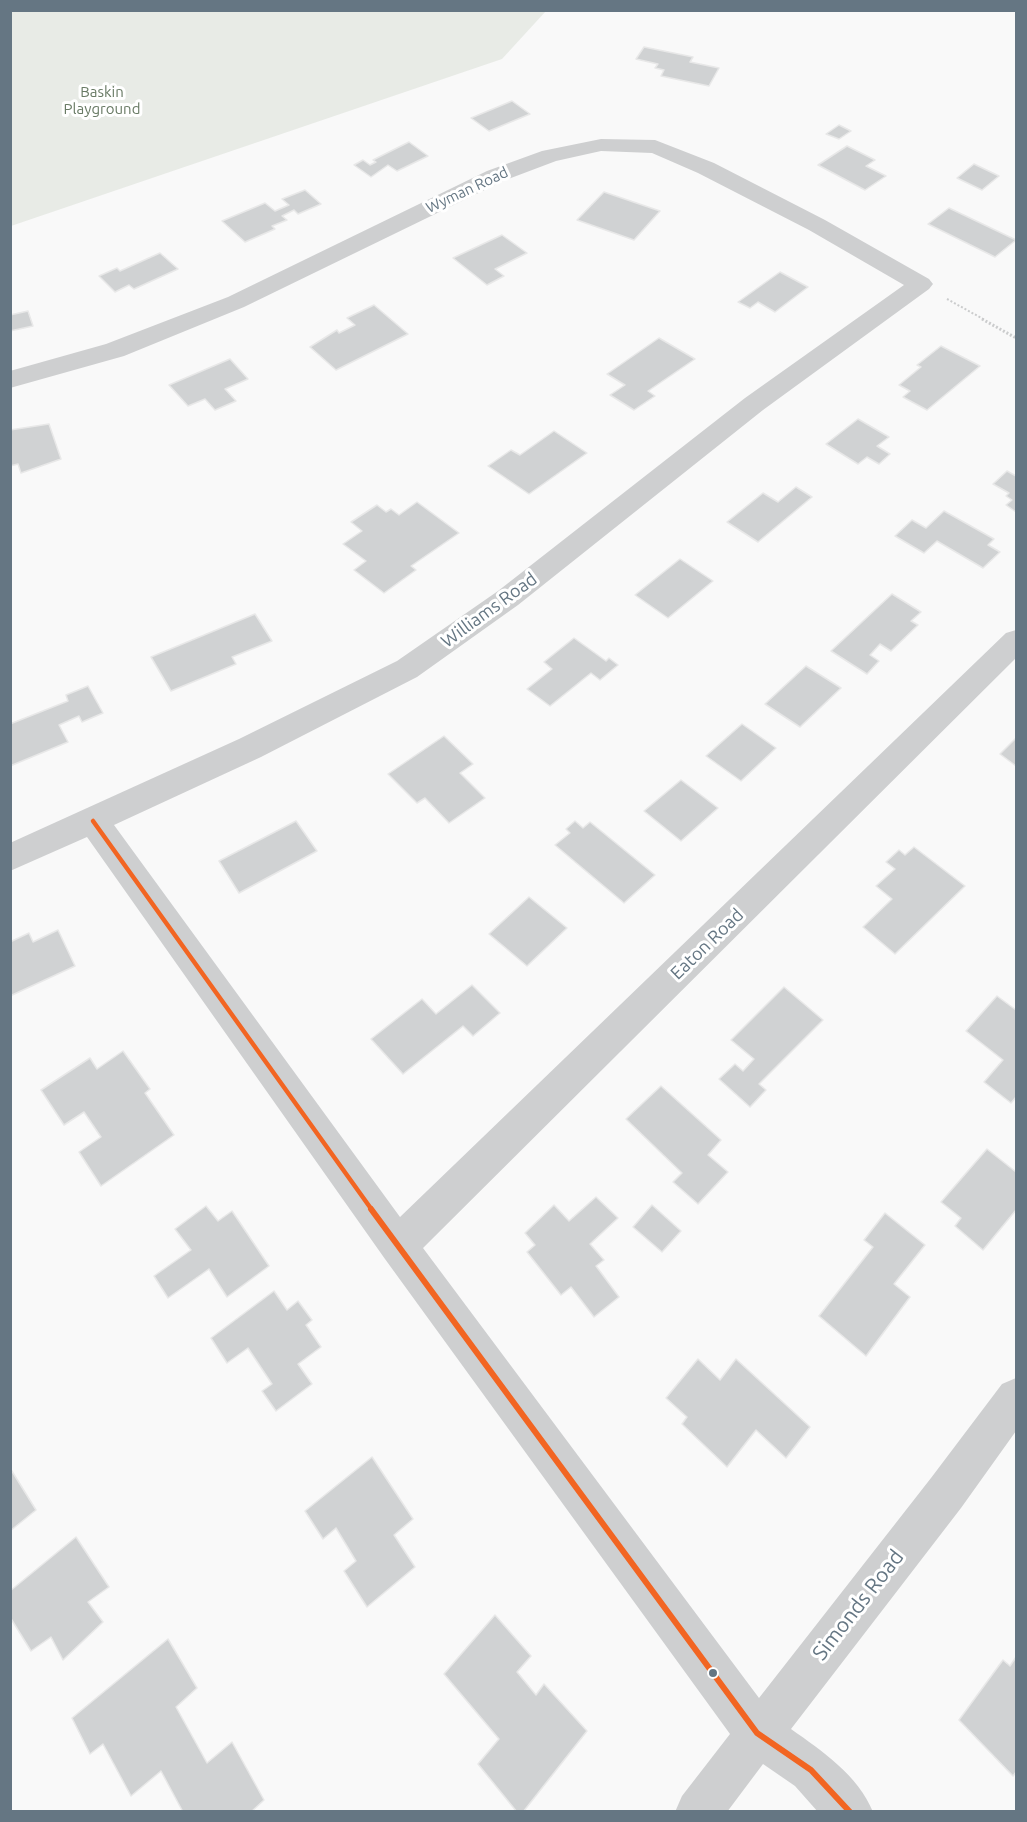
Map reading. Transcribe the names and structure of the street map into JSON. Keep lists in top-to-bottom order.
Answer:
{
  "streets": {
    "street": [
      "Wyman Road",
      "Williams Road",
      "Eaton Road",
      "Simonds Road"
    ]
  },
  "crossings": [
    ["Wyman Road", "Williams Road"]
  ],
  "parks": ["Baskin Playground"]
}
